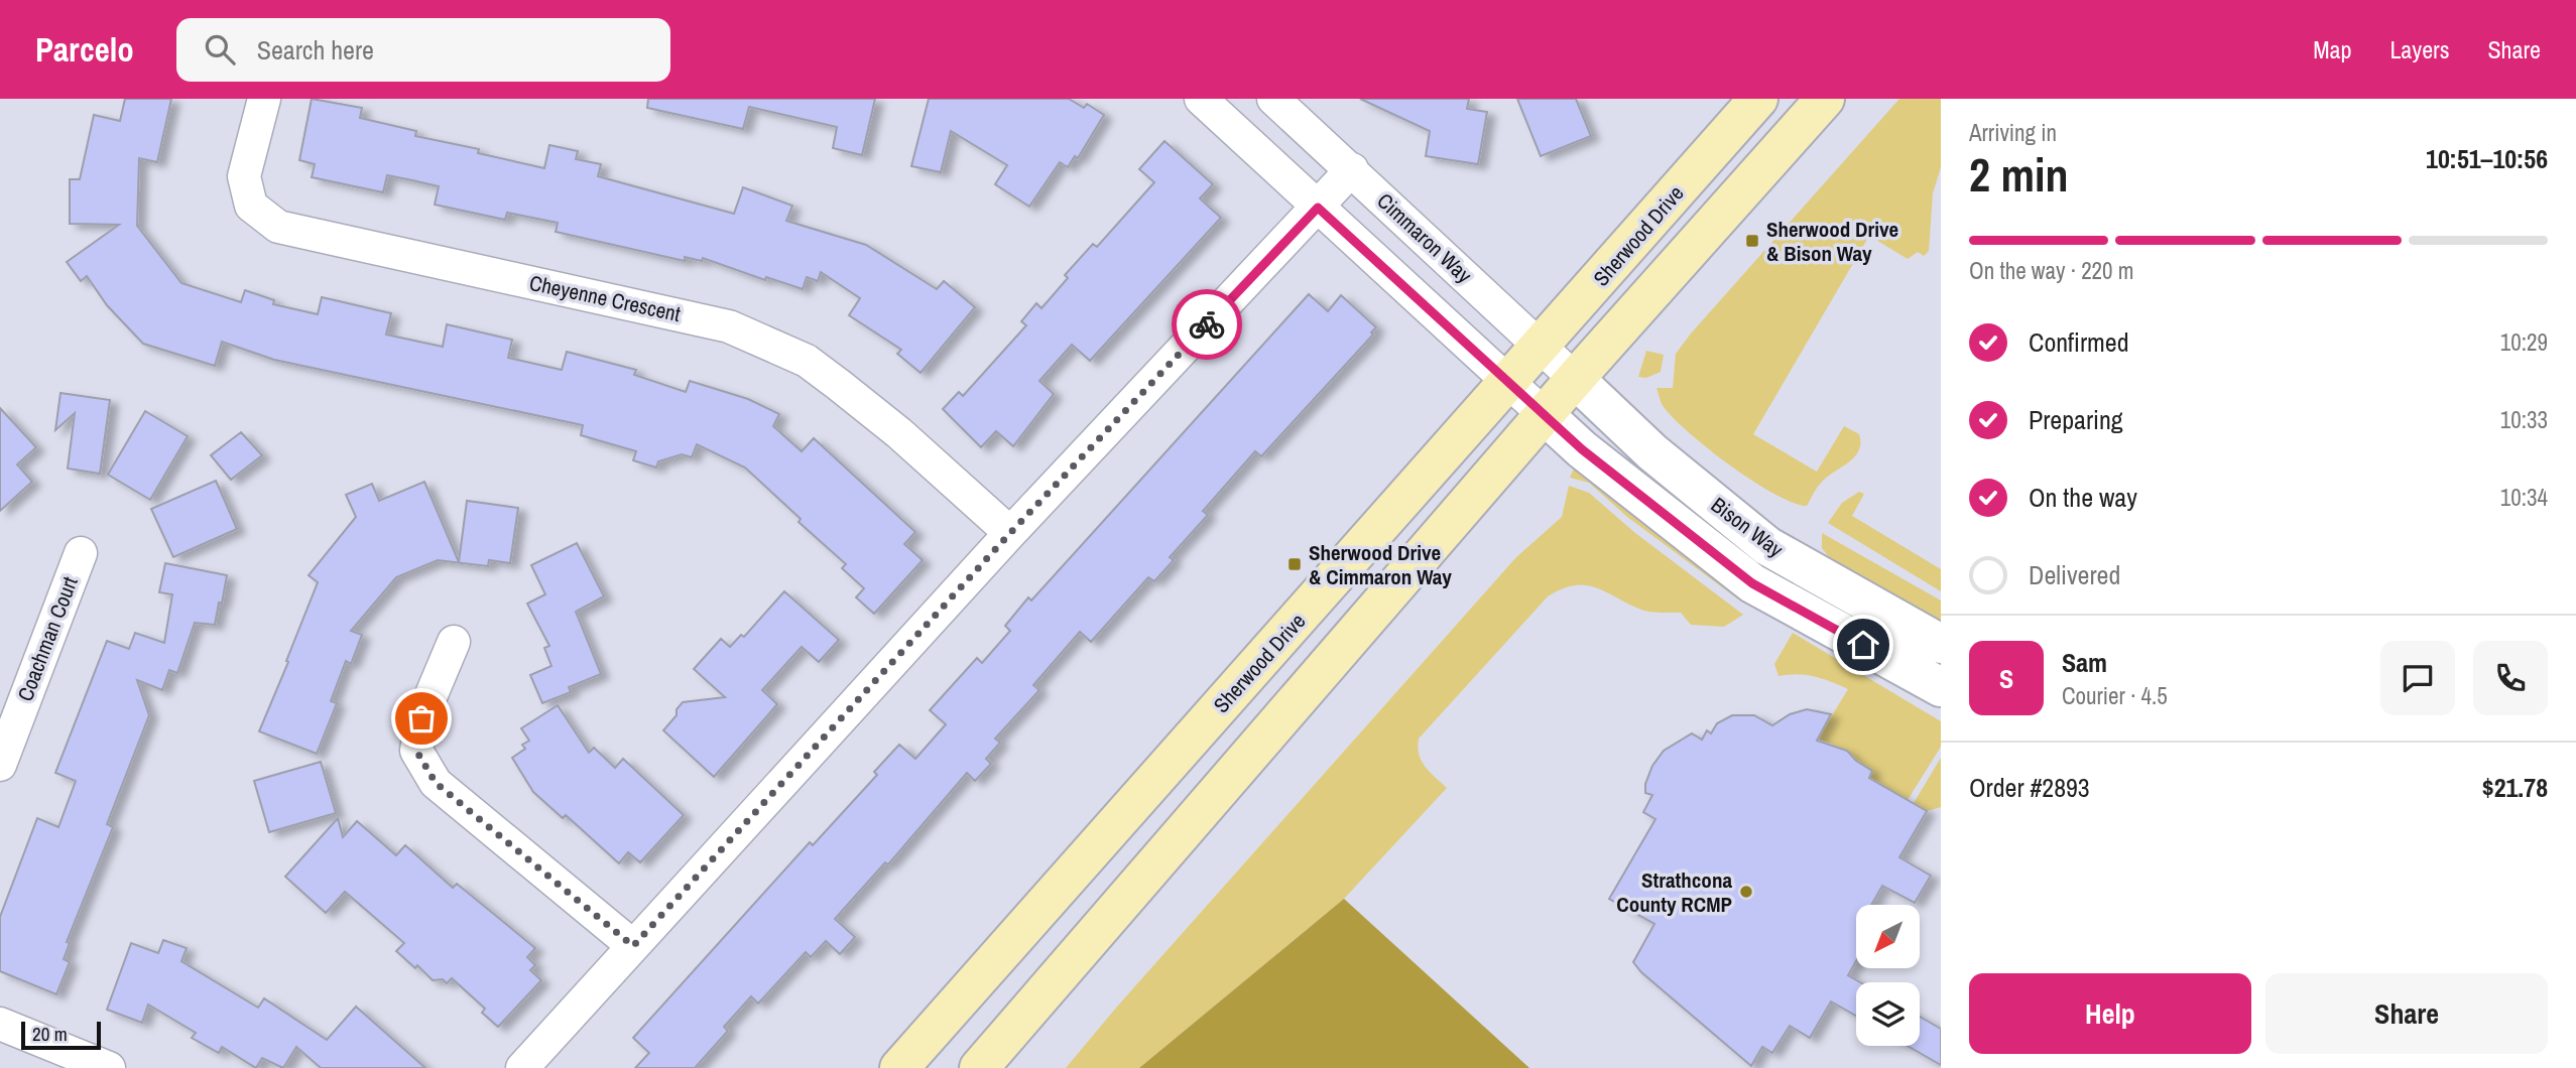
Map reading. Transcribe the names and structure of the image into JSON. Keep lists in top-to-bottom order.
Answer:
{
  "streets": {
    "main road": ["Sherwood Drive"],
    "street": [
      "Cimmaron Way",
      "Cheyenne Crescent",
      "Bison Way",
      "Coachman Court"
    ]
  },
  "crossings": [
    ["Sherwood Drive", "Cimmaron Way"],
    ["Cimmaron Way", "Bison Way"]
  ],
  "places": {
    "transit": ["Sherwood Drive & Bison Way", "Sherwood Drive & Cimmaron Way"],
    "other": ["Strathcona County RCMP"]
  },
  "scale_bar": "20 m",
  "north": "bottom left",
  "page": {
    "header": "Parcelo",
    "search": "Search here",
    "nav": ["Map", "Layers", "Share"],
    "heading": ["2 min", "Arriving in", "10:51–10:56"],
    "panel": [
      "Sam",
      "Courier · 4.5",
      "Order #2893",
      "$21.78"
    ],
    "bar": "On the way · 220 m",
    "list": [
      ["Confirmed", "10:29"],
      ["Preparing", "10:33"],
      ["On the way", "10:34"],
      "Delivered"
    ],
    "round": "S",
    "buttons": ["Help", "Share"],
    "scale": "20 m"
  }
}
